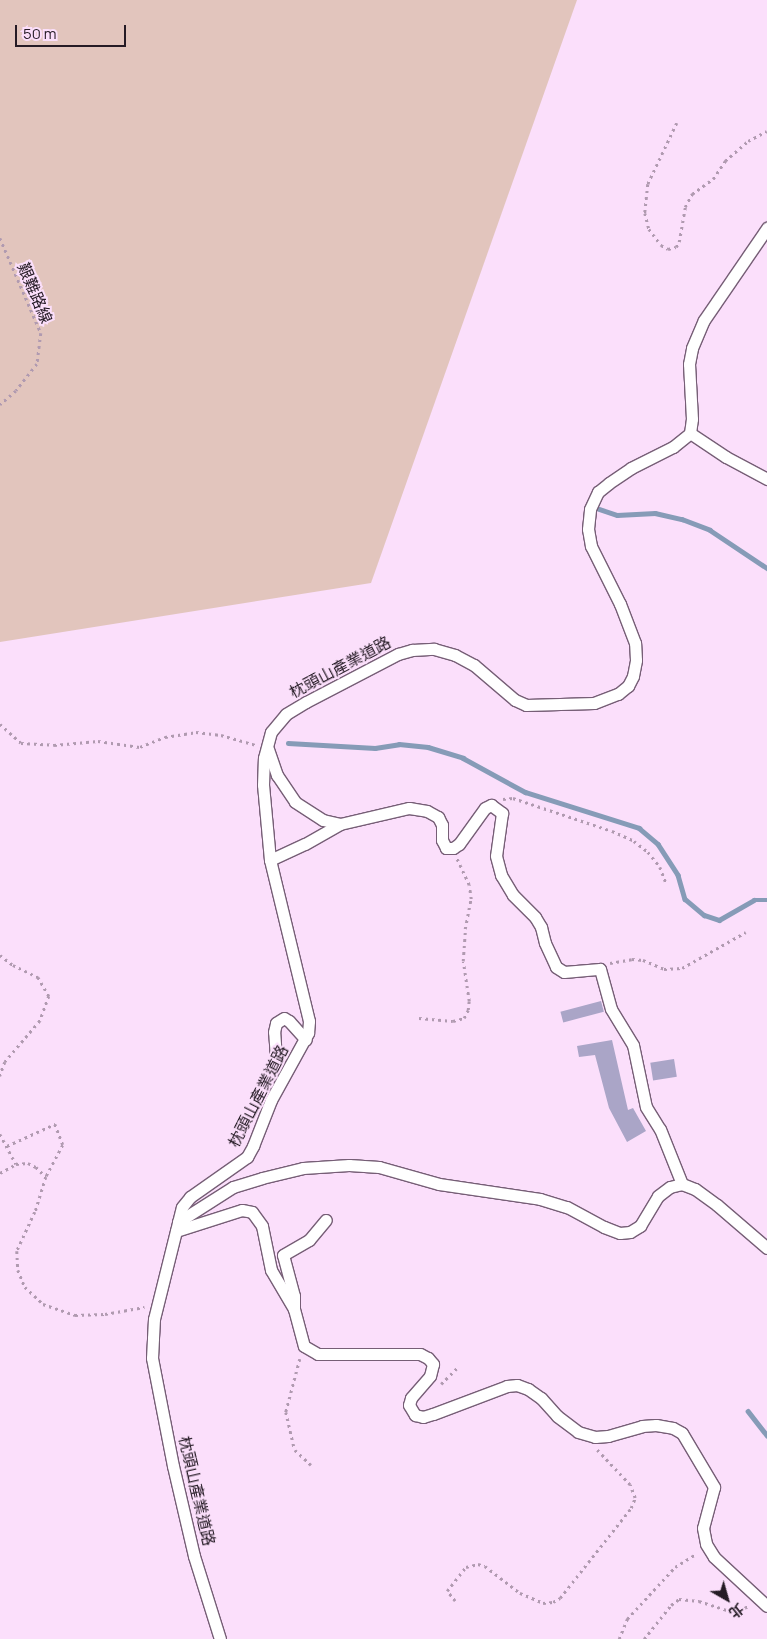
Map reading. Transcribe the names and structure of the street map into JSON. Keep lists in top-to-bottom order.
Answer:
{
  "streets": {
    "street": ["枕頭山產業道路"],
    "path": ["艱難路線"]
  },
  "scale_bar": "50 m",
  "north": "bottom right"
}
